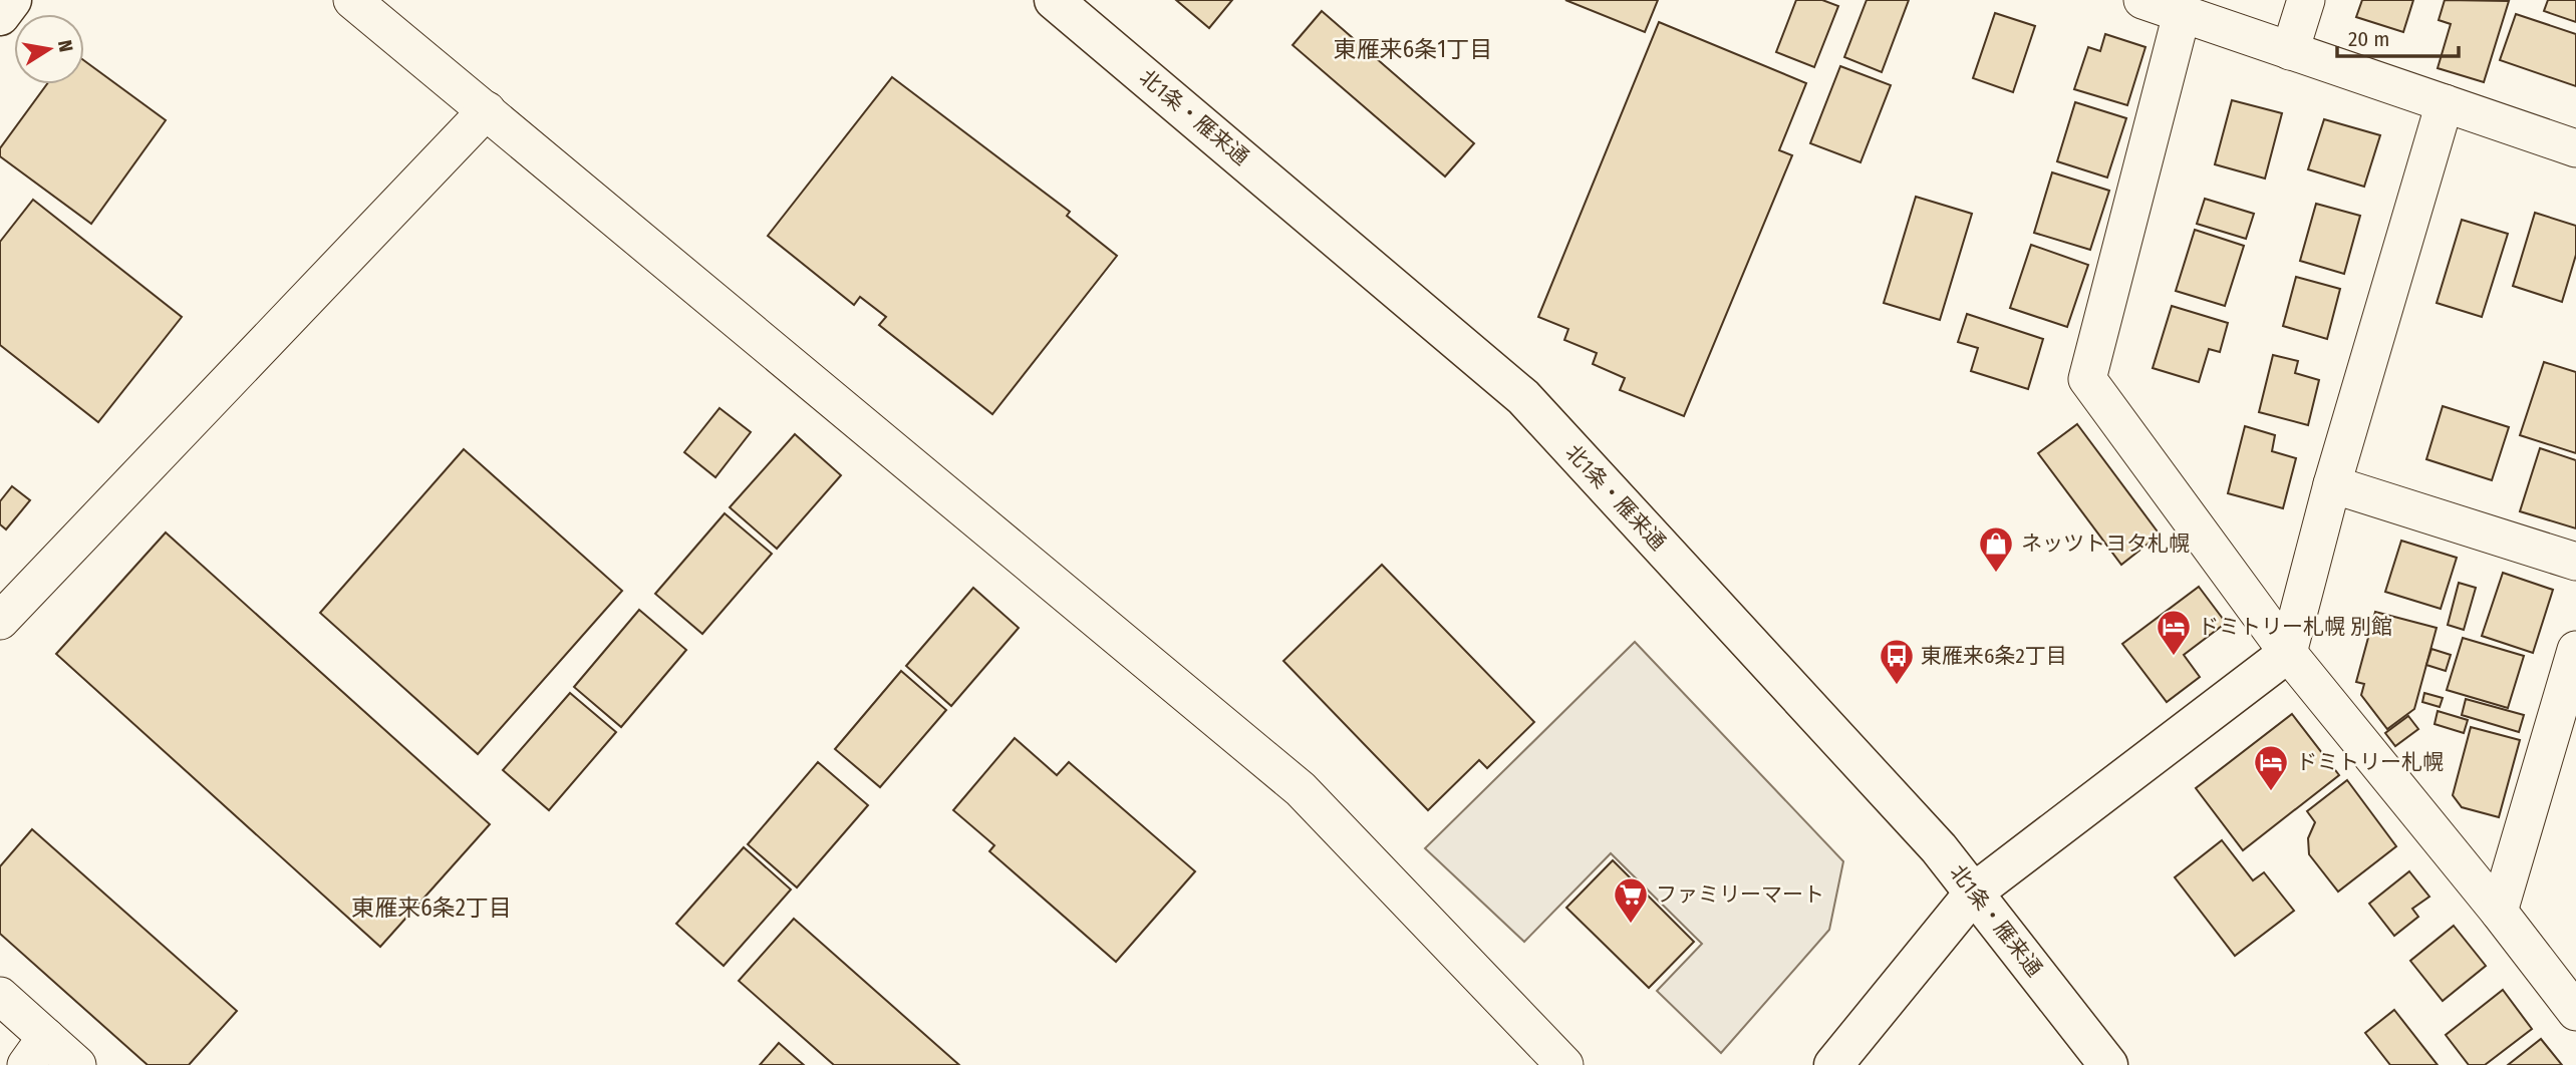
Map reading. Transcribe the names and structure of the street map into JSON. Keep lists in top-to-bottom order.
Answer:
{
  "streets": {
    "main road": ["北1条・雁来通"]
  },
  "districts": ["東雁来6条1丁目", "東雁来6条2丁目"],
  "places": {
    "shop": ["ネッツトヨタ札幌"],
    "hotel": ["ドミトリー札幌 別館", "ドミトリー札幌"],
    "bus stop": ["東雁来6条2丁目"],
    "supermarket": ["ファミリーマート"]
  },
  "scale_bar": "20 m",
  "north": "right"
}
